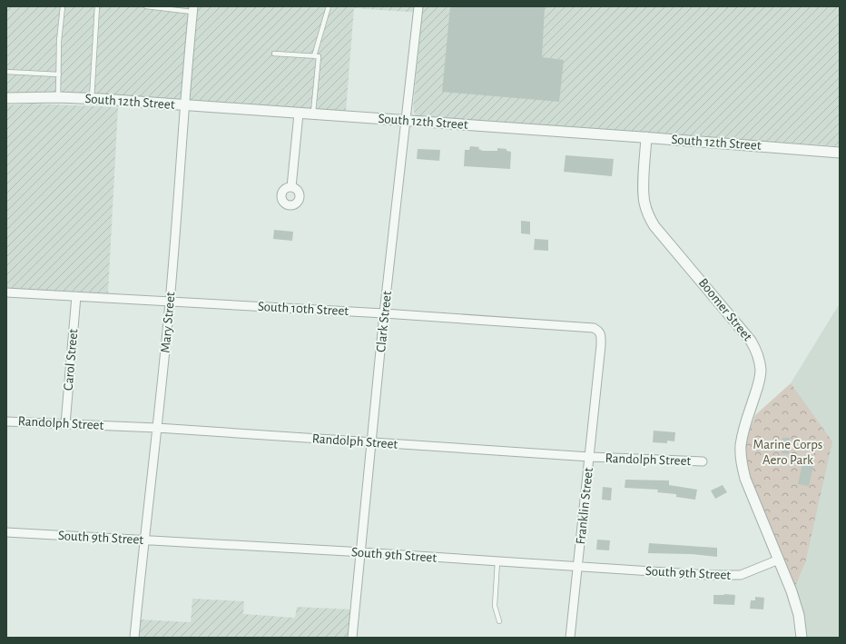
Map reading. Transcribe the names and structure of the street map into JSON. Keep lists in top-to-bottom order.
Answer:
{
  "streets": {
    "street": [
      "South 12th Street",
      "South 10th Street",
      "Boomer Street",
      "Clark Street",
      "Mary Street",
      "Carol Street",
      "Randolph Street",
      "Franklin Street",
      "South 9th Street"
    ]
  },
  "crossings": [
    ["South 12th Street", "Boomer Street"],
    ["South 12th Street", "Clark Street"],
    ["South 12th Street", "Mary Street"],
    ["South 10th Street", "Clark Street"],
    ["South 10th Street", "Mary Street"],
    ["South 10th Street", "Carol Street"],
    ["South 10th Street", "Franklin Street"],
    ["Boomer Street", "South 9th Street"],
    ["Clark Street", "Randolph Street"],
    ["Clark Street", "South 9th Street"],
    ["Mary Street", "Randolph Street"],
    ["Mary Street", "South 9th Street"],
    ["Carol Street", "Randolph Street"],
    ["Randolph Street", "Franklin Street"],
    ["Franklin Street", "South 9th Street"]
  ],
  "parks": ["Marine Corps Aero Park"]
}
